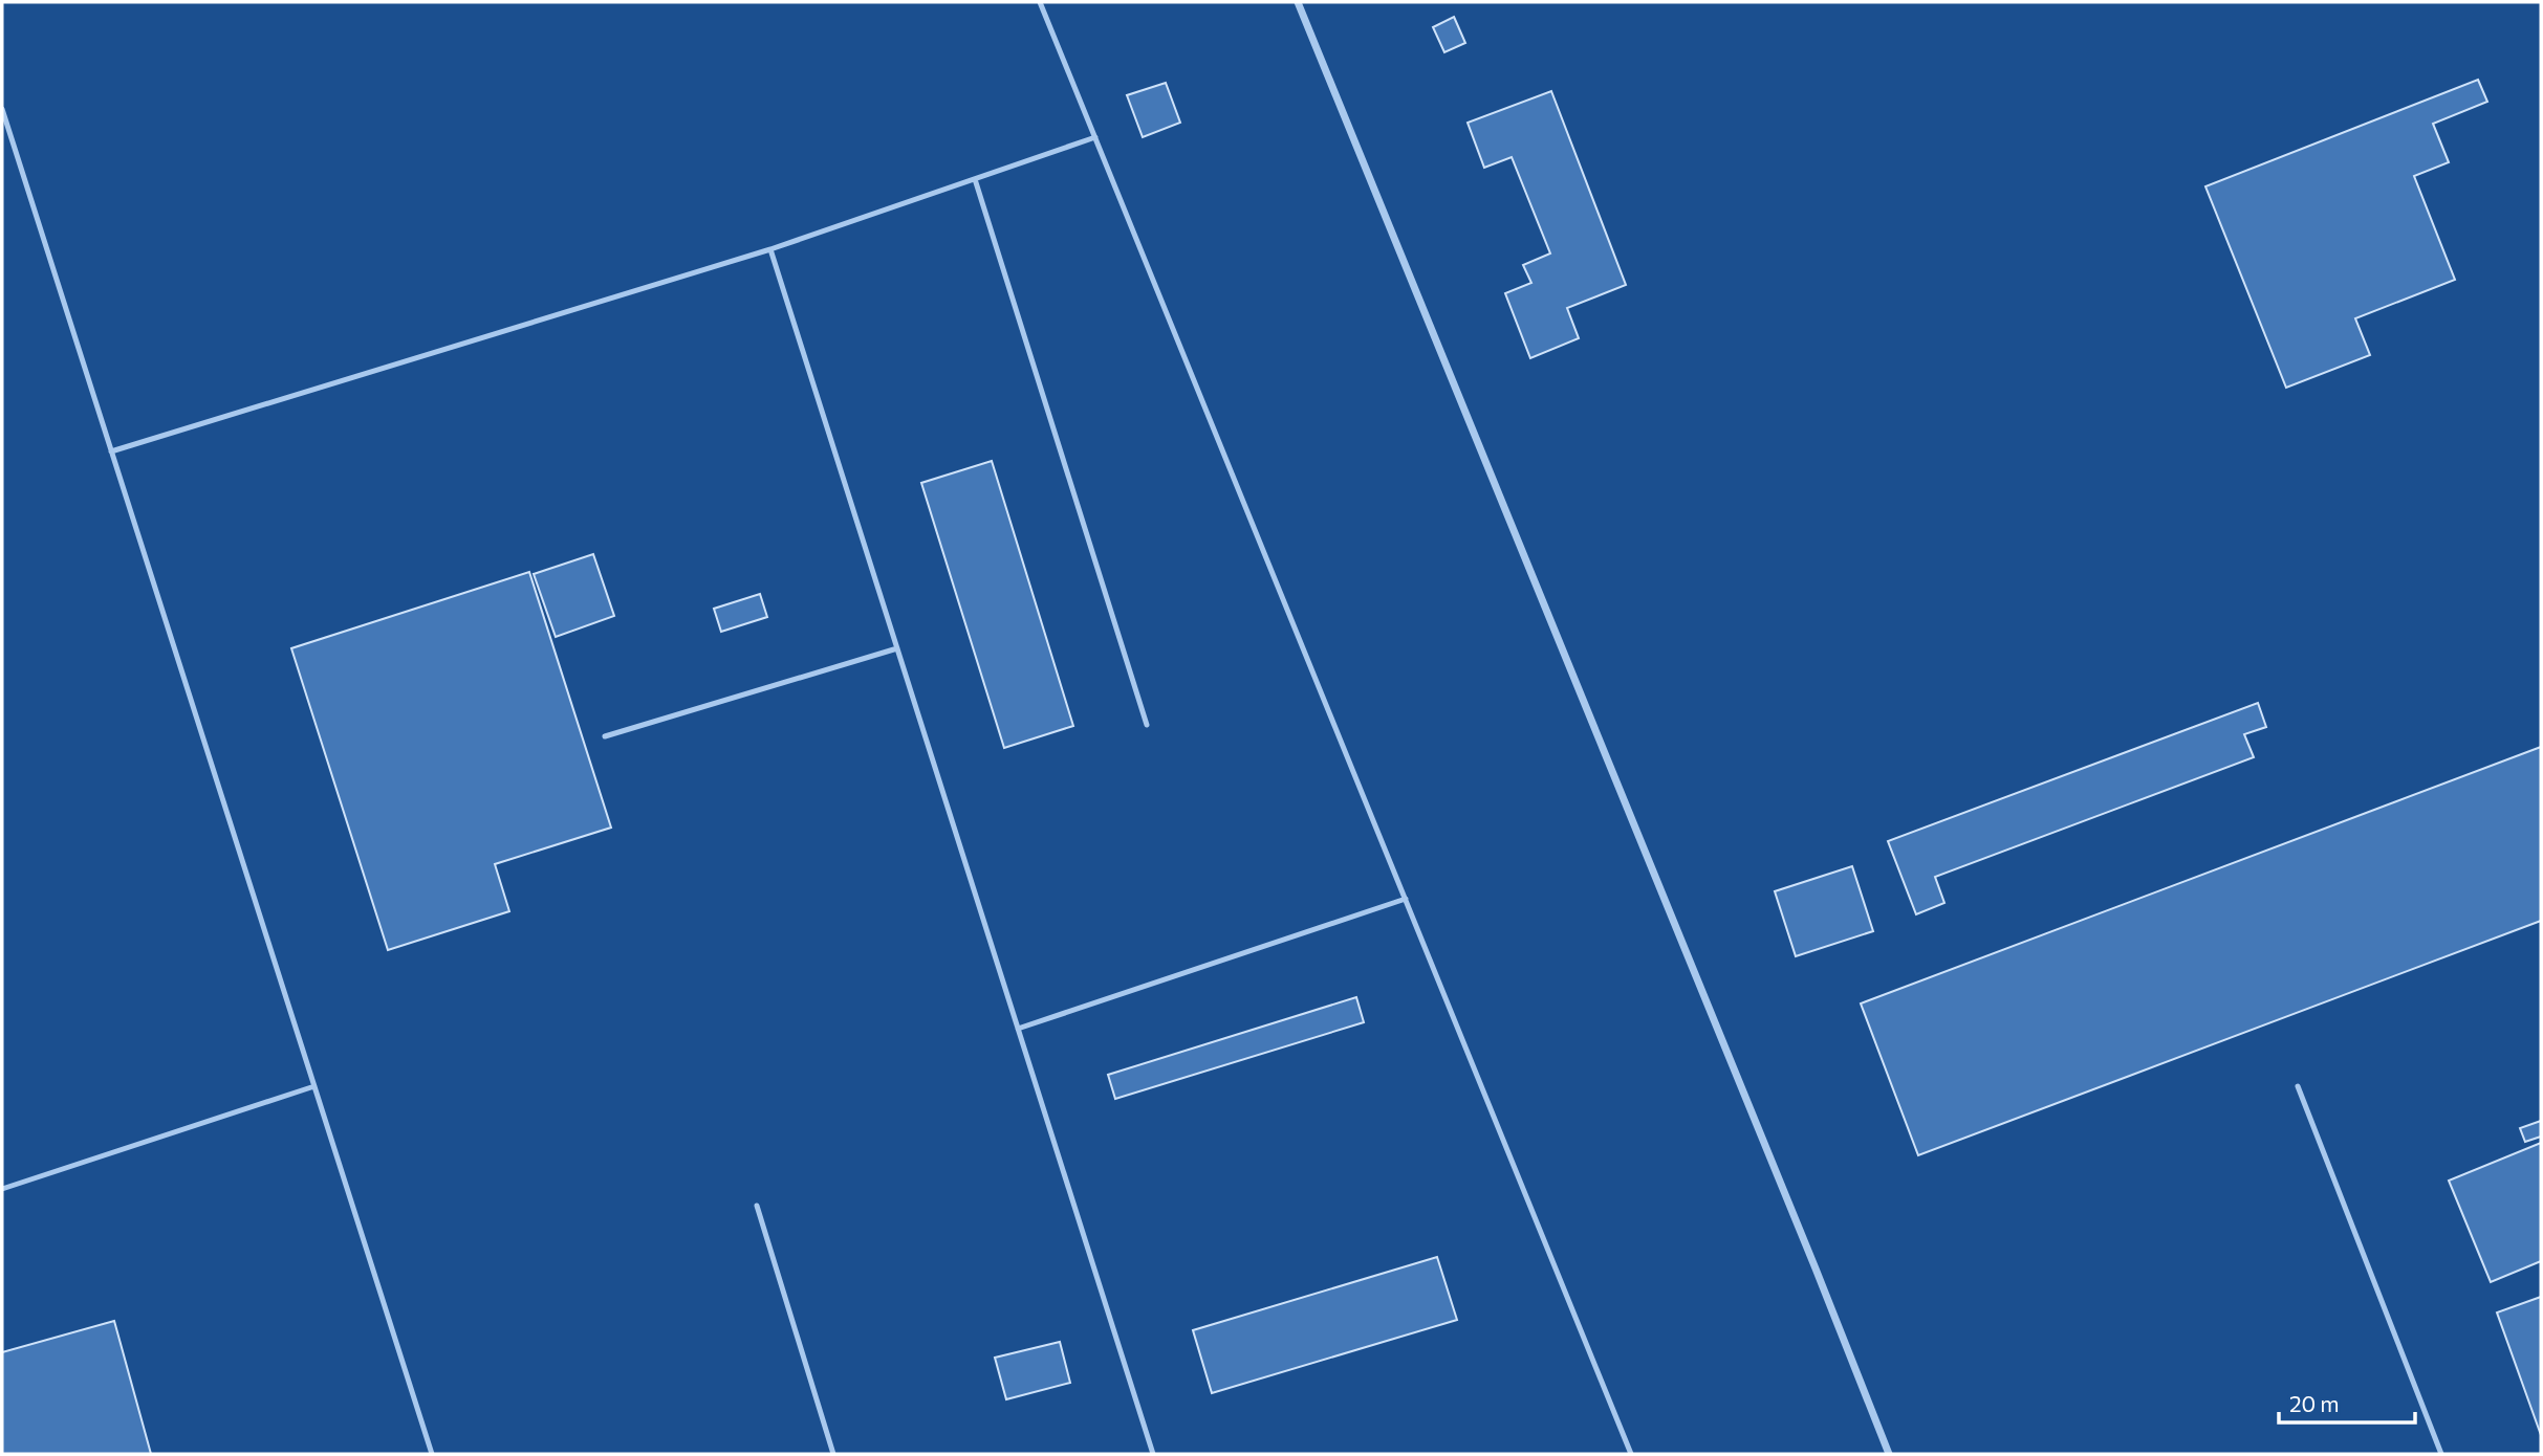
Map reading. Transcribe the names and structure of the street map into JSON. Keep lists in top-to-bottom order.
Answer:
{
  "scale_bar": "20 m"
}
